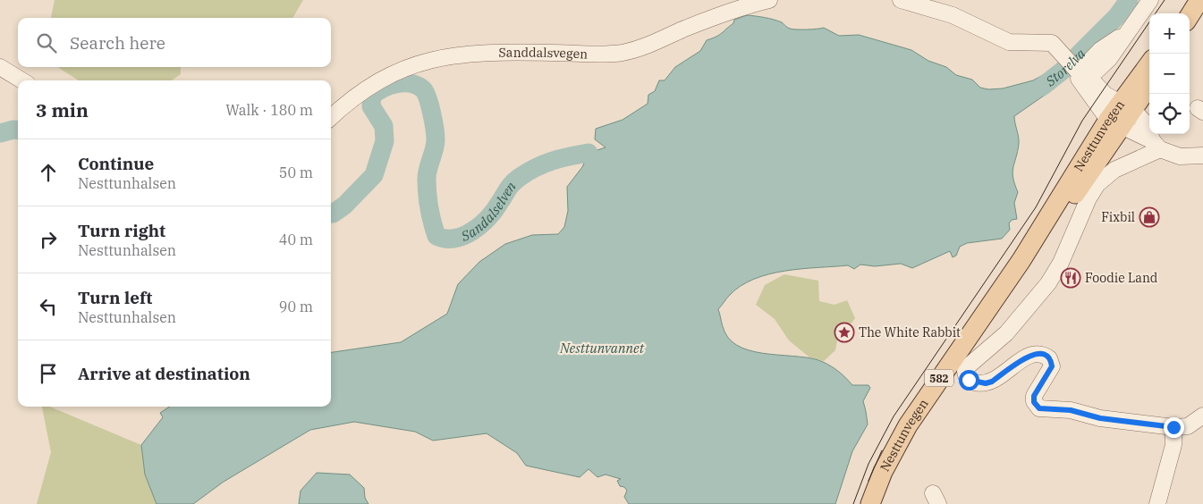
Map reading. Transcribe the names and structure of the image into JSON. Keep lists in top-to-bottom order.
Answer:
{
  "streets": {
    "main road": ["Nesttunvegen", "582"],
    "street": ["Sanddalsvegen"]
  },
  "water": ["Storelva", "Sandalselven", "Nesttunvannet"],
  "places": {
    "shop": ["Fixbil"],
    "restaurant": ["Foodie Land"],
    "place": ["The White Rabbit"]
  },
  "page": {
    "map_buttons": ["+", "−"],
    "search": "Search here",
    "heading": ["3 min", "Walk · 180 m"],
    "list": [
      ["Continue", "Nesttunhalsen", "50 m"],
      ["Turn right", "Nesttunhalsen", "40 m"],
      ["Turn left", "Nesttunhalsen", "90 m"],
      "Arrive at destination"
    ]
  }
}
